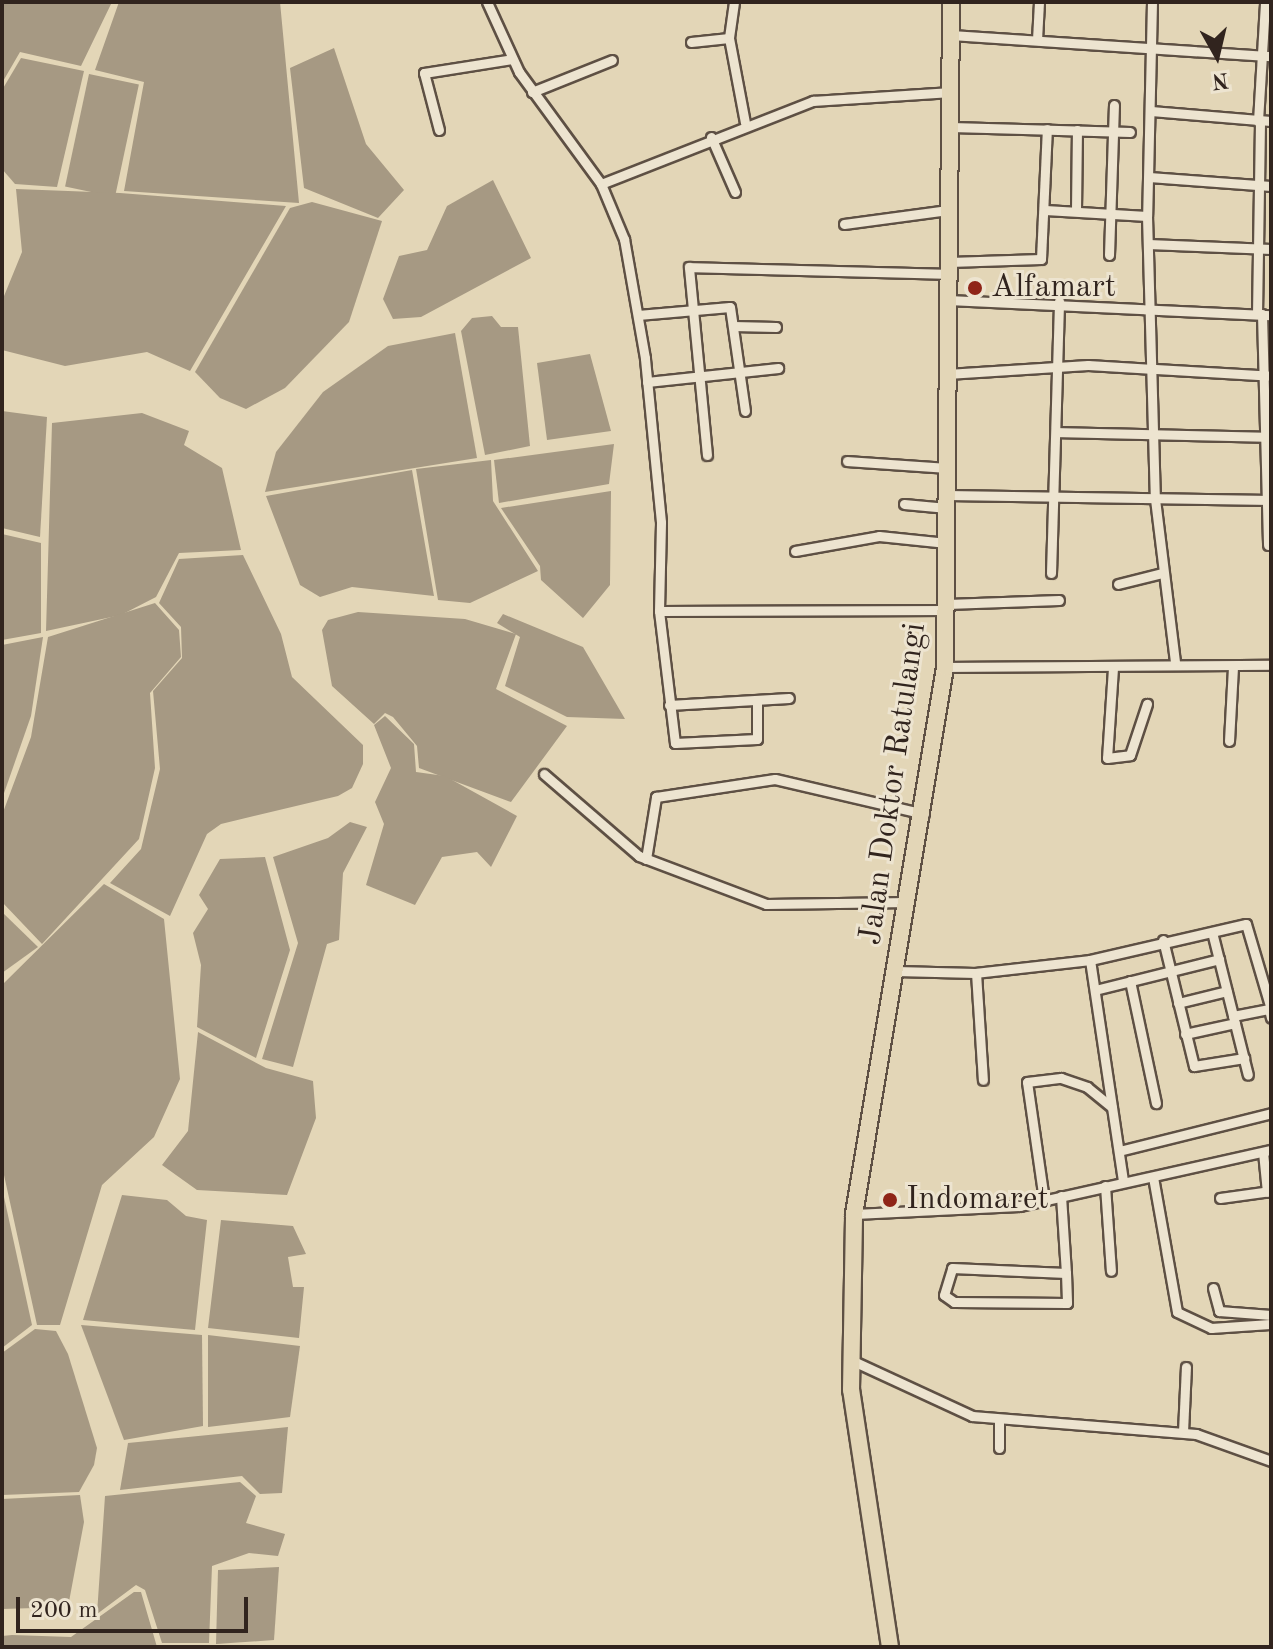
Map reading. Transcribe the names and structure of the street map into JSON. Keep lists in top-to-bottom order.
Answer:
{
  "streets": {
    "highway": ["Jalan Doktor Ratulangi"]
  },
  "places": ["Alfamart", "Indomaret"],
  "scale_bar": "200 m",
  "north": "bottom"
}
